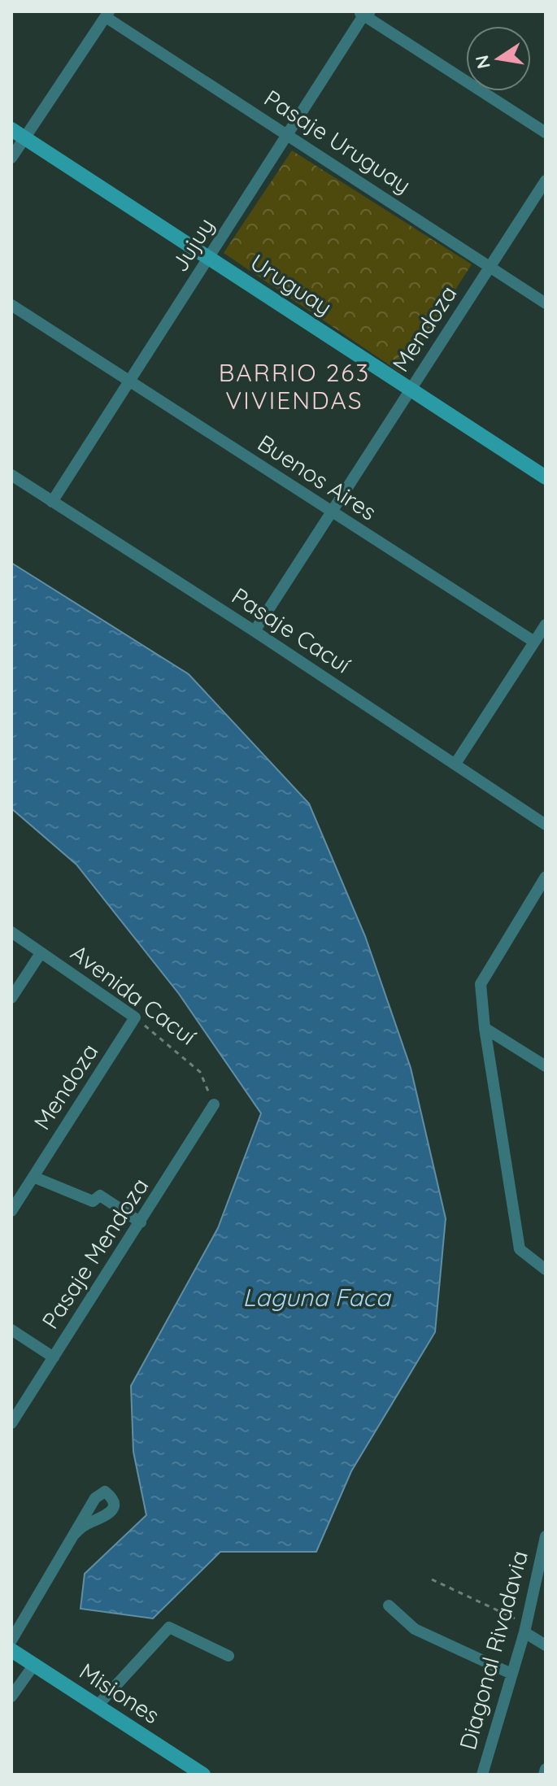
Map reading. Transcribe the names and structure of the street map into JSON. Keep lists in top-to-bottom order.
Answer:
{
  "streets": {
    "street": [
      "Pasaje Uruguay",
      "Jujuy",
      "Uruguay",
      "Mendoza",
      "Buenos Aires",
      "Pasaje Cacuí",
      "Avenida Cacuí",
      "Pasaje Mendoza",
      "Diagonal Rivadavia",
      "Misiones"
    ]
  },
  "crossings": [
    ["Pasaje Uruguay", "Jujuy"],
    ["Pasaje Uruguay", "Mendoza"],
    ["Jujuy", "Uruguay"],
    ["Jujuy", "Buenos Aires"],
    ["Jujuy", "Pasaje Cacuí"],
    ["Uruguay", "Mendoza"],
    ["Mendoza", "Buenos Aires"],
    ["Mendoza", "Pasaje Cacuí"],
    ["Mendoza", "Avenida Cacuí"],
    ["Avenida Cacuí", "Pasaje Mendoza"]
  ],
  "districts": ["BARRIO 263 VIVIENDAS"],
  "water": ["Laguna Faca"],
  "north": "left"
}
